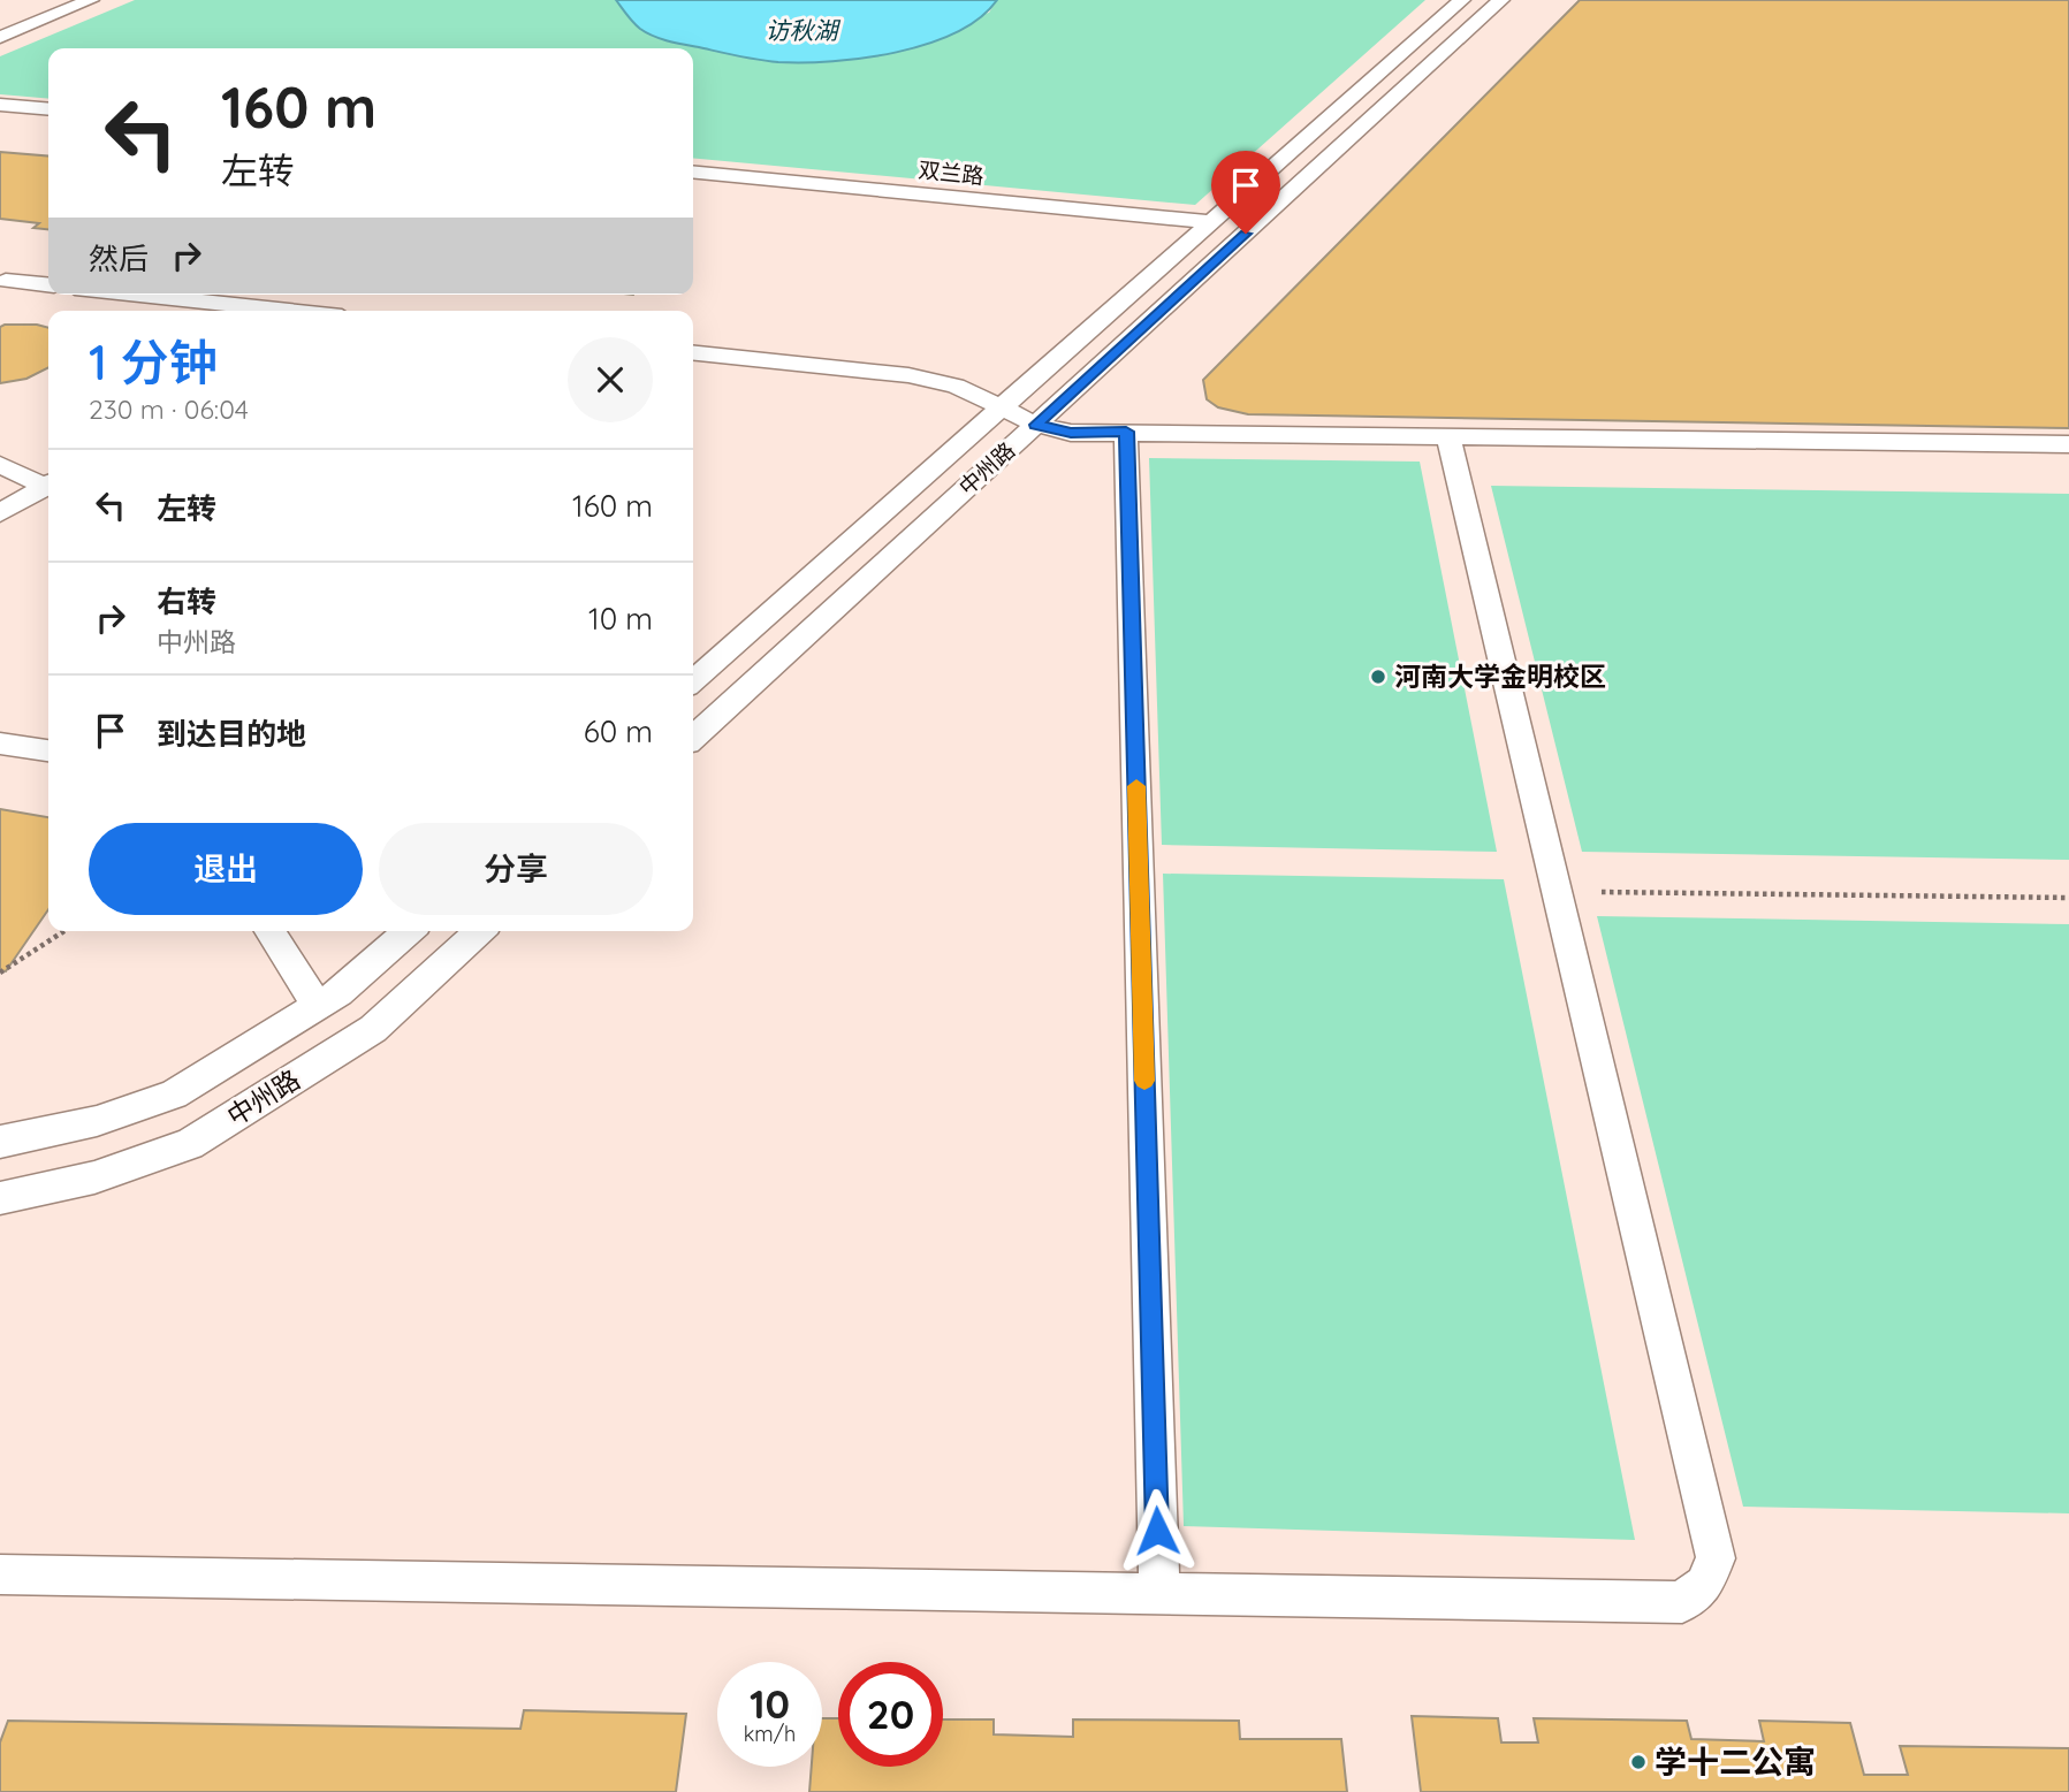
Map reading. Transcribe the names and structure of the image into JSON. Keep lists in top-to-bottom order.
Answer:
{
  "streets": {
    "lane": ["双兰路", "中州路"]
  },
  "crossings": [
    ["双兰路", "中州路"]
  ],
  "water": ["访秋湖"],
  "places": ["河南大学金明校区", "学十二公寓"],
  "page": {
    "turn": ["160 m", "左转"],
    "then": "然后",
    "heading": ["1 分钟", "230 m · 06:04"],
    "list": [
      {
        "name": "左转",
        "value": "160 m"
      },
      {
        "name": "右转",
        "note": "中州路",
        "value": "10 m"
      },
      {
        "name": "到达目的地",
        "value": "60 m"
      }
    ],
    "buttons": ["退出", "分享"],
    "speed": "10 km/h",
    "limit": "20"
  }
}
